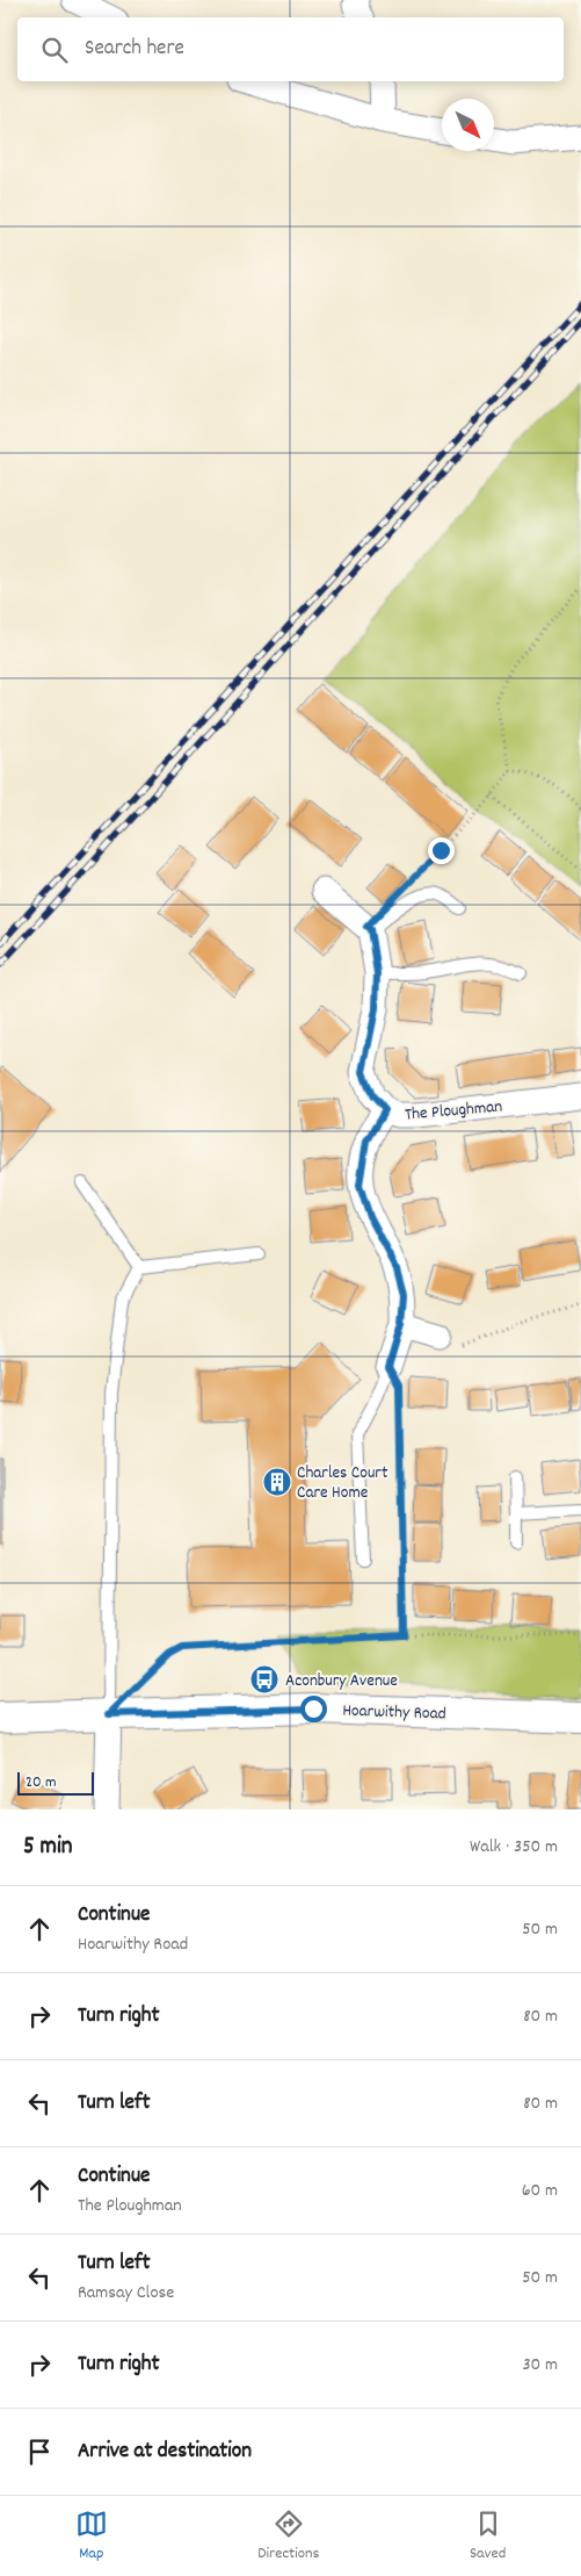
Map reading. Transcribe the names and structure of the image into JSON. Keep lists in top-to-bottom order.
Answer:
{
  "streets": {
    "street": ["The Ploughman", "Hoarwithy Road"]
  },
  "places": {
    "building": ["Charles Court Care Home"],
    "bus stop": ["Aconbury Avenue"]
  },
  "scale_bar": "20 m",
  "north": "bottom right",
  "page": {
    "search": "Search here",
    "scale": "20 m",
    "heading": ["5 min", "Walk · 350 m"],
    "list": [
      ["Continue", "Hoarwithy Road", "50 m"],
      ["Turn right", "80 m"],
      ["Turn left", "80 m"],
      ["Continue", "The Ploughman", "60 m"],
      ["Turn left", "Ramsay Close", "50 m"],
      ["Turn right", "30 m"],
      "Arrive at destination"
    ],
    "nav": ["Map", "Directions", "Saved"]
  }
}
